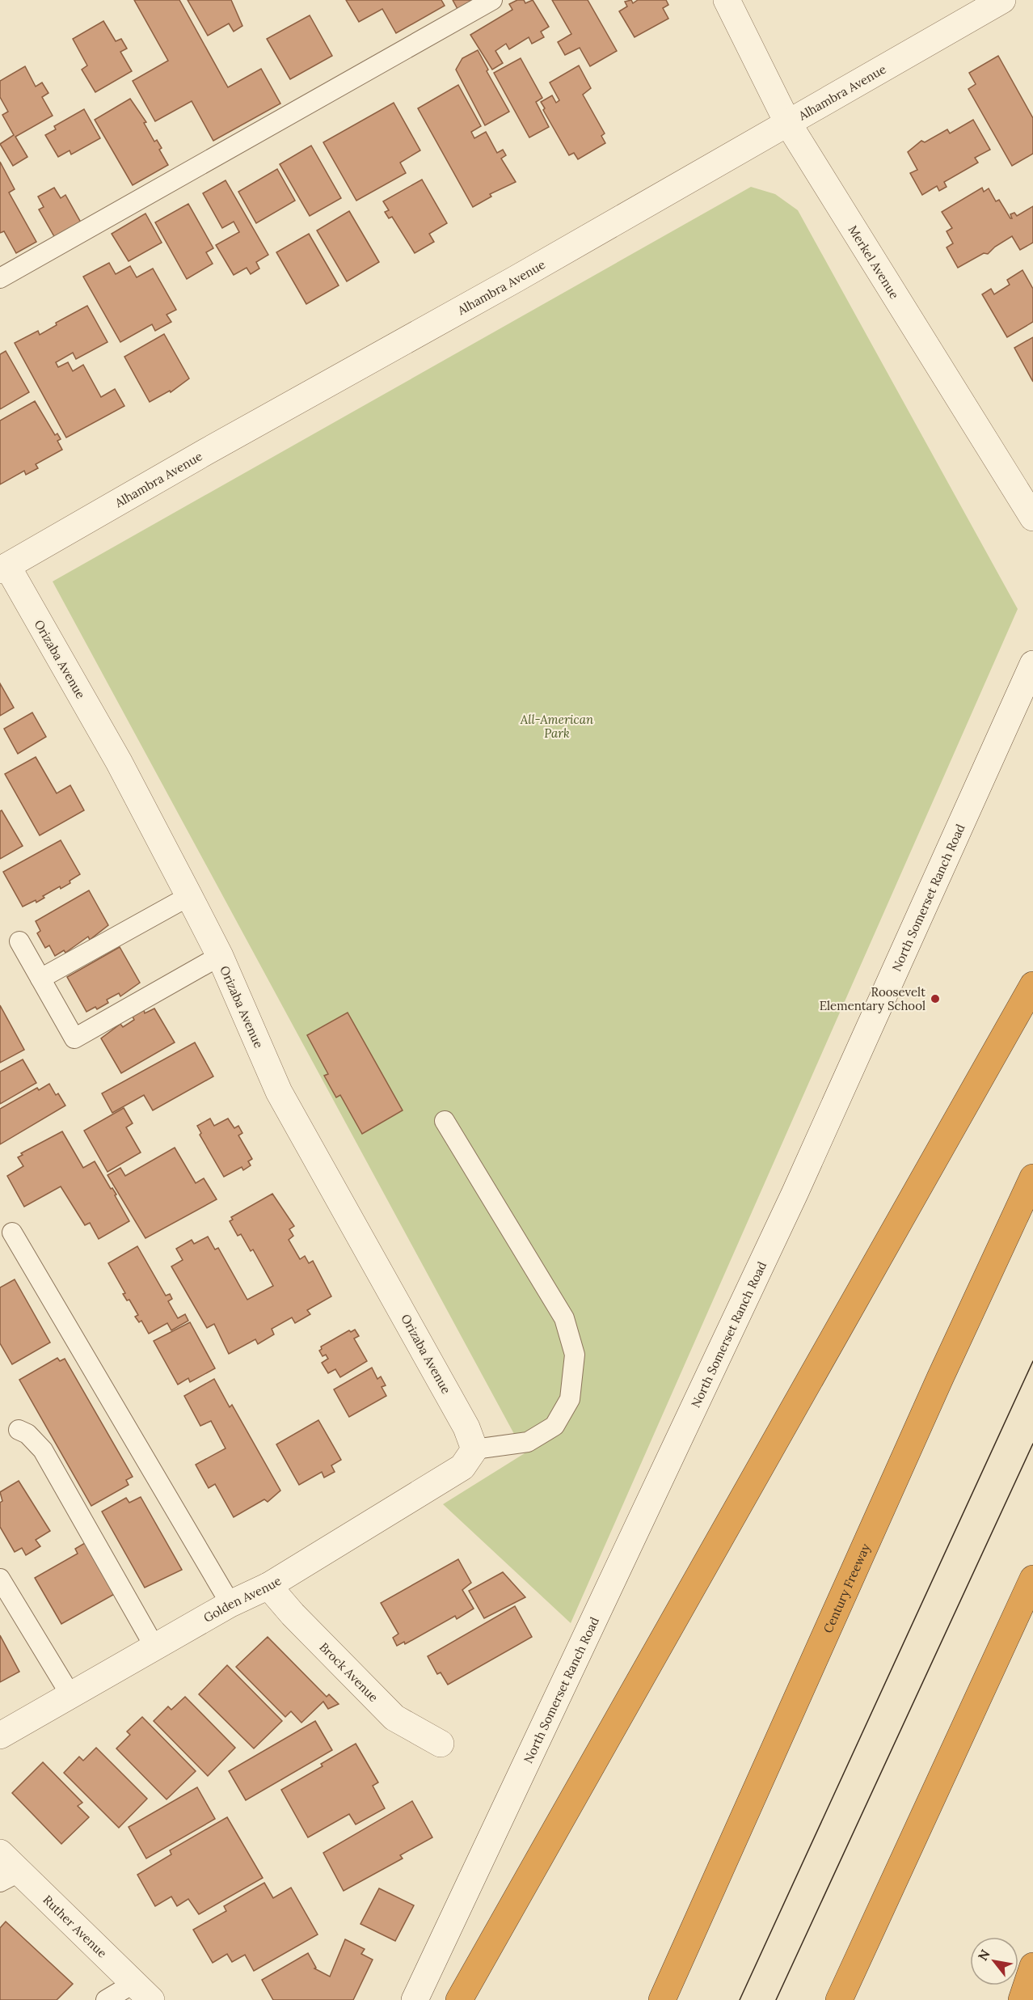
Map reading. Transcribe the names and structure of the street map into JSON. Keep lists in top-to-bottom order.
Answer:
{
  "streets": {
    "highway": ["Century Freeway"],
    "street": [
      "Alhambra Avenue",
      "Merkel Avenue",
      "Orizaba Avenue",
      "North Somerset Ranch Road",
      "Golden Avenue",
      "Brock Avenue",
      "Ruther Avenue"
    ]
  },
  "crossings": [
    ["Alhambra Avenue", "Merkel Avenue"],
    ["Alhambra Avenue", "Orizaba Avenue"],
    ["Orizaba Avenue", "Golden Avenue"],
    ["Golden Avenue", "Brock Avenue"]
  ],
  "parks": ["All-American Park"],
  "places": ["Roosevelt Elementary School"],
  "north": "top left"
}
